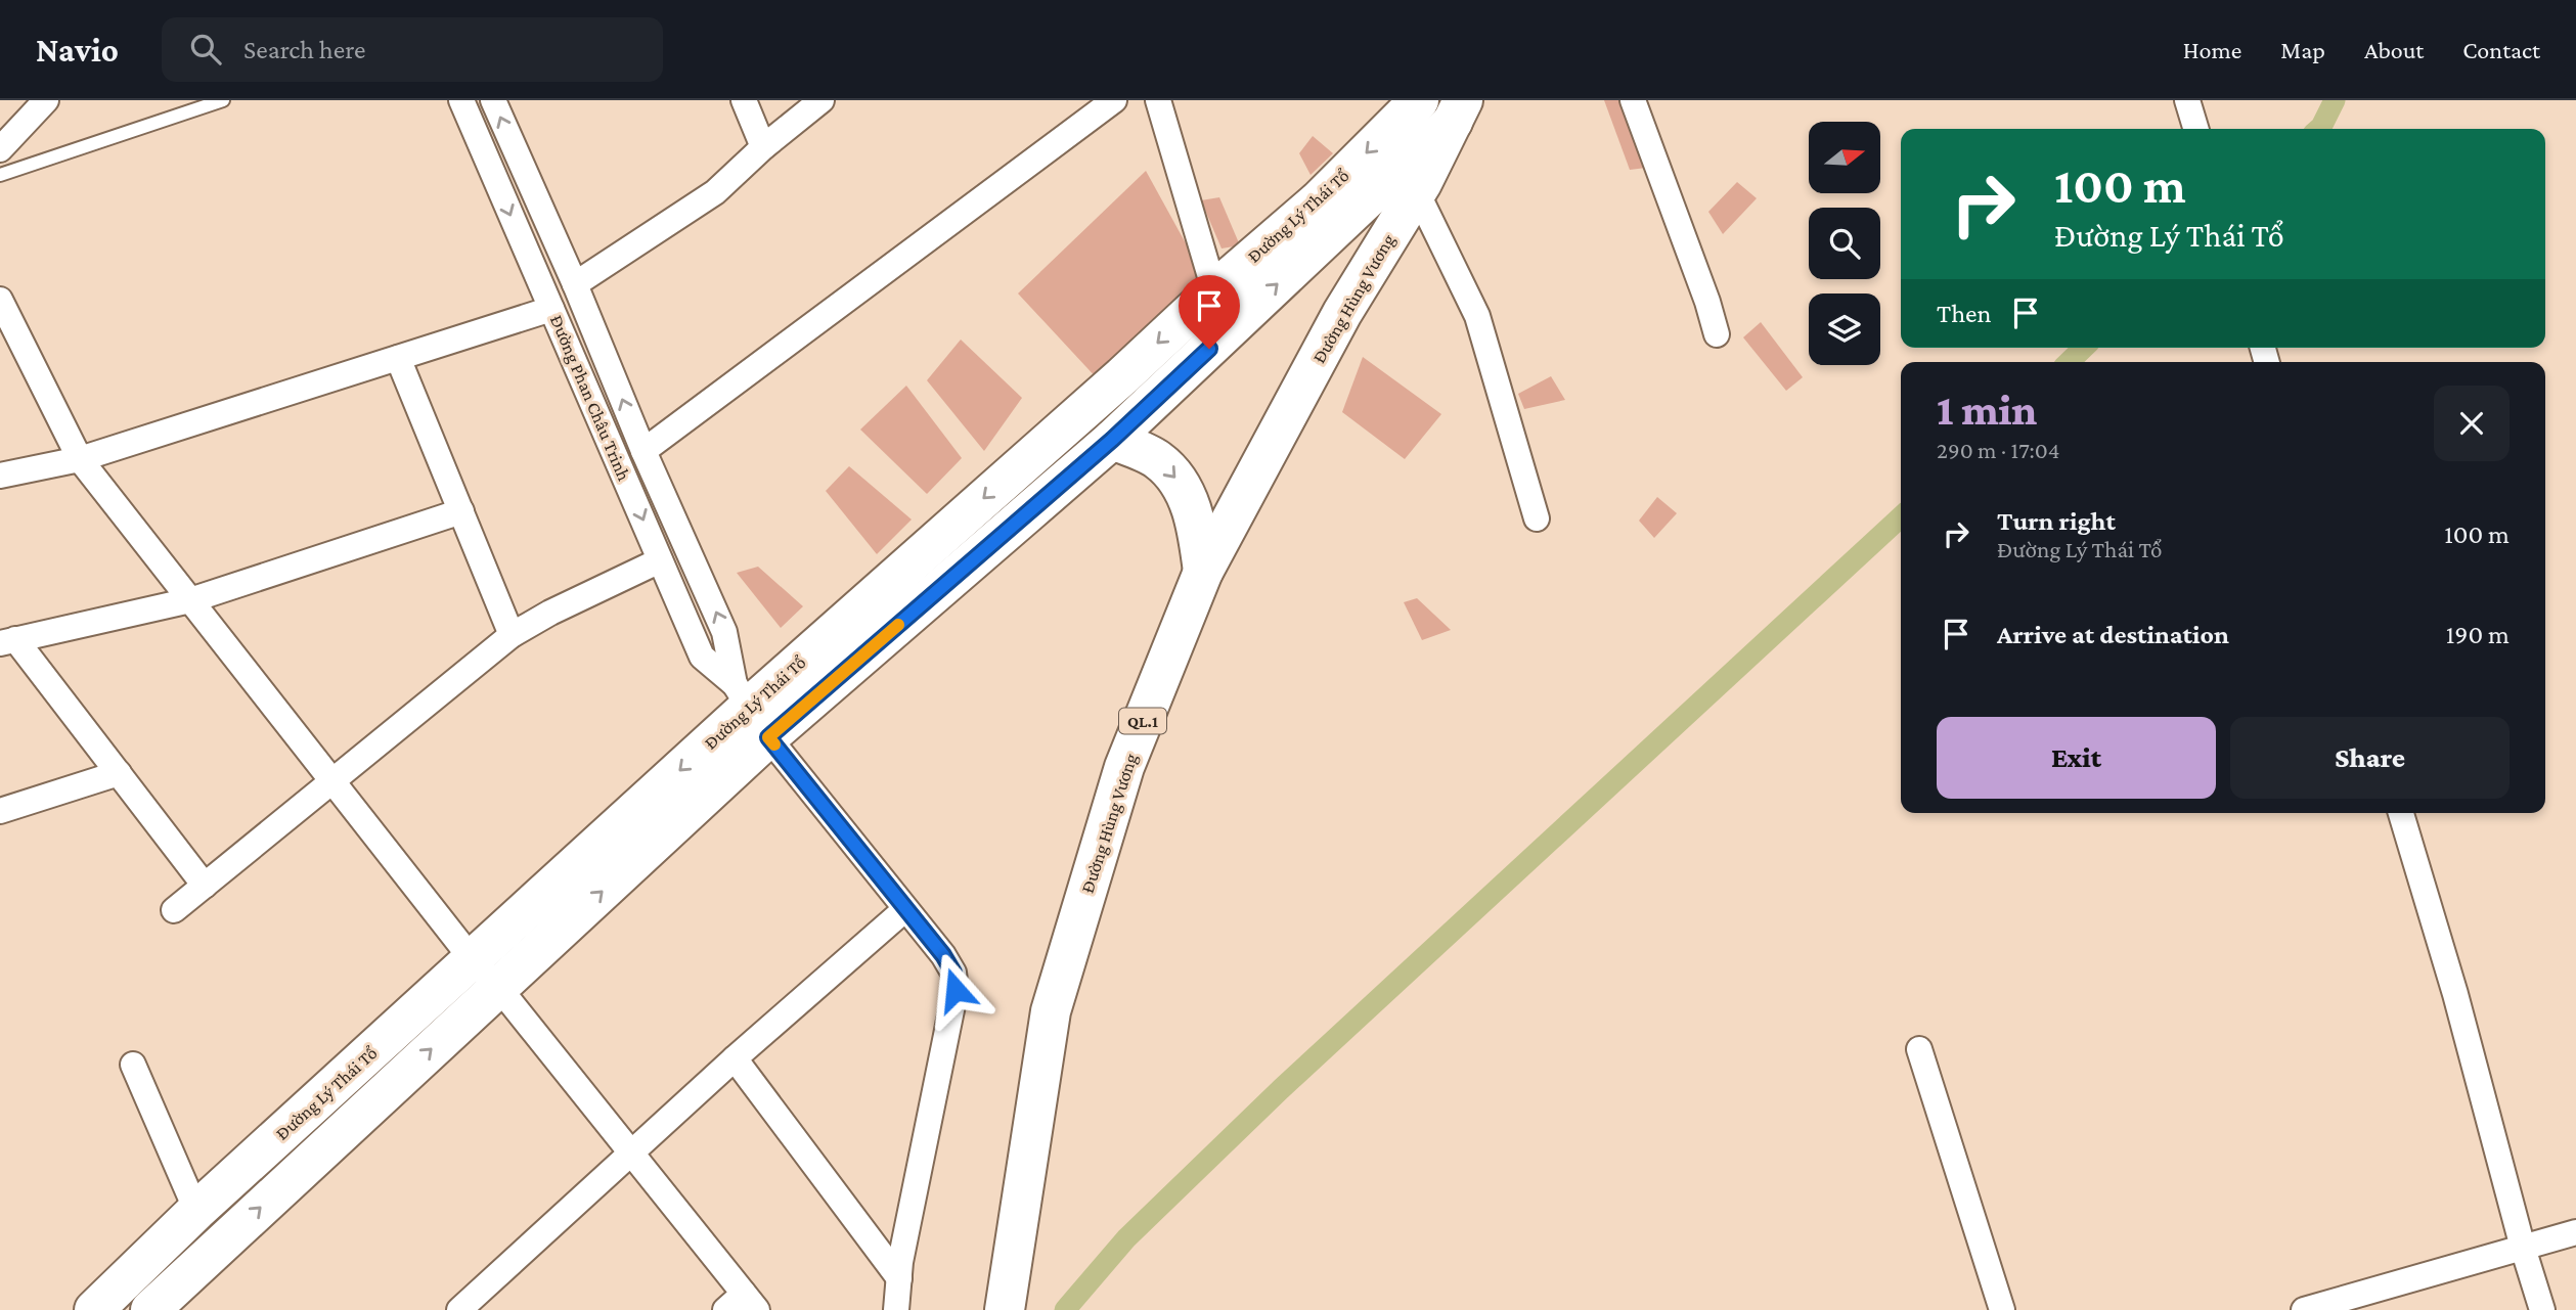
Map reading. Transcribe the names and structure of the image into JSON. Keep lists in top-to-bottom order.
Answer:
{
  "streets": {
    "main road": ["Đường Lý Thái Tổ", "Đường Hùng Vương", "QL.1"],
    "street": ["Đường Phan Châu Trinh"]
  },
  "crossings": [
    ["Đường Lý Thái Tổ", "Đường Hùng Vương"],
    ["Đường Lý Thái Tổ", "Đường Phan Châu Trinh"]
  ],
  "north": "right",
  "page": {
    "header": "Navio",
    "search": "Search here",
    "nav": [
      "Home",
      "Map",
      "About",
      "Contact"
    ],
    "turn": ["100 m", "Đường Lý Thái Tổ"],
    "then": "Then",
    "heading": ["1 min", "290 m · 17:04"],
    "list": [
      {
        "name": "Turn right",
        "note": "Đường Lý Thái Tổ",
        "value": "100 m"
      },
      {
        "name": "Arrive at destination",
        "value": "190 m"
      }
    ],
    "buttons": ["Exit", "Share"]
  }
}
